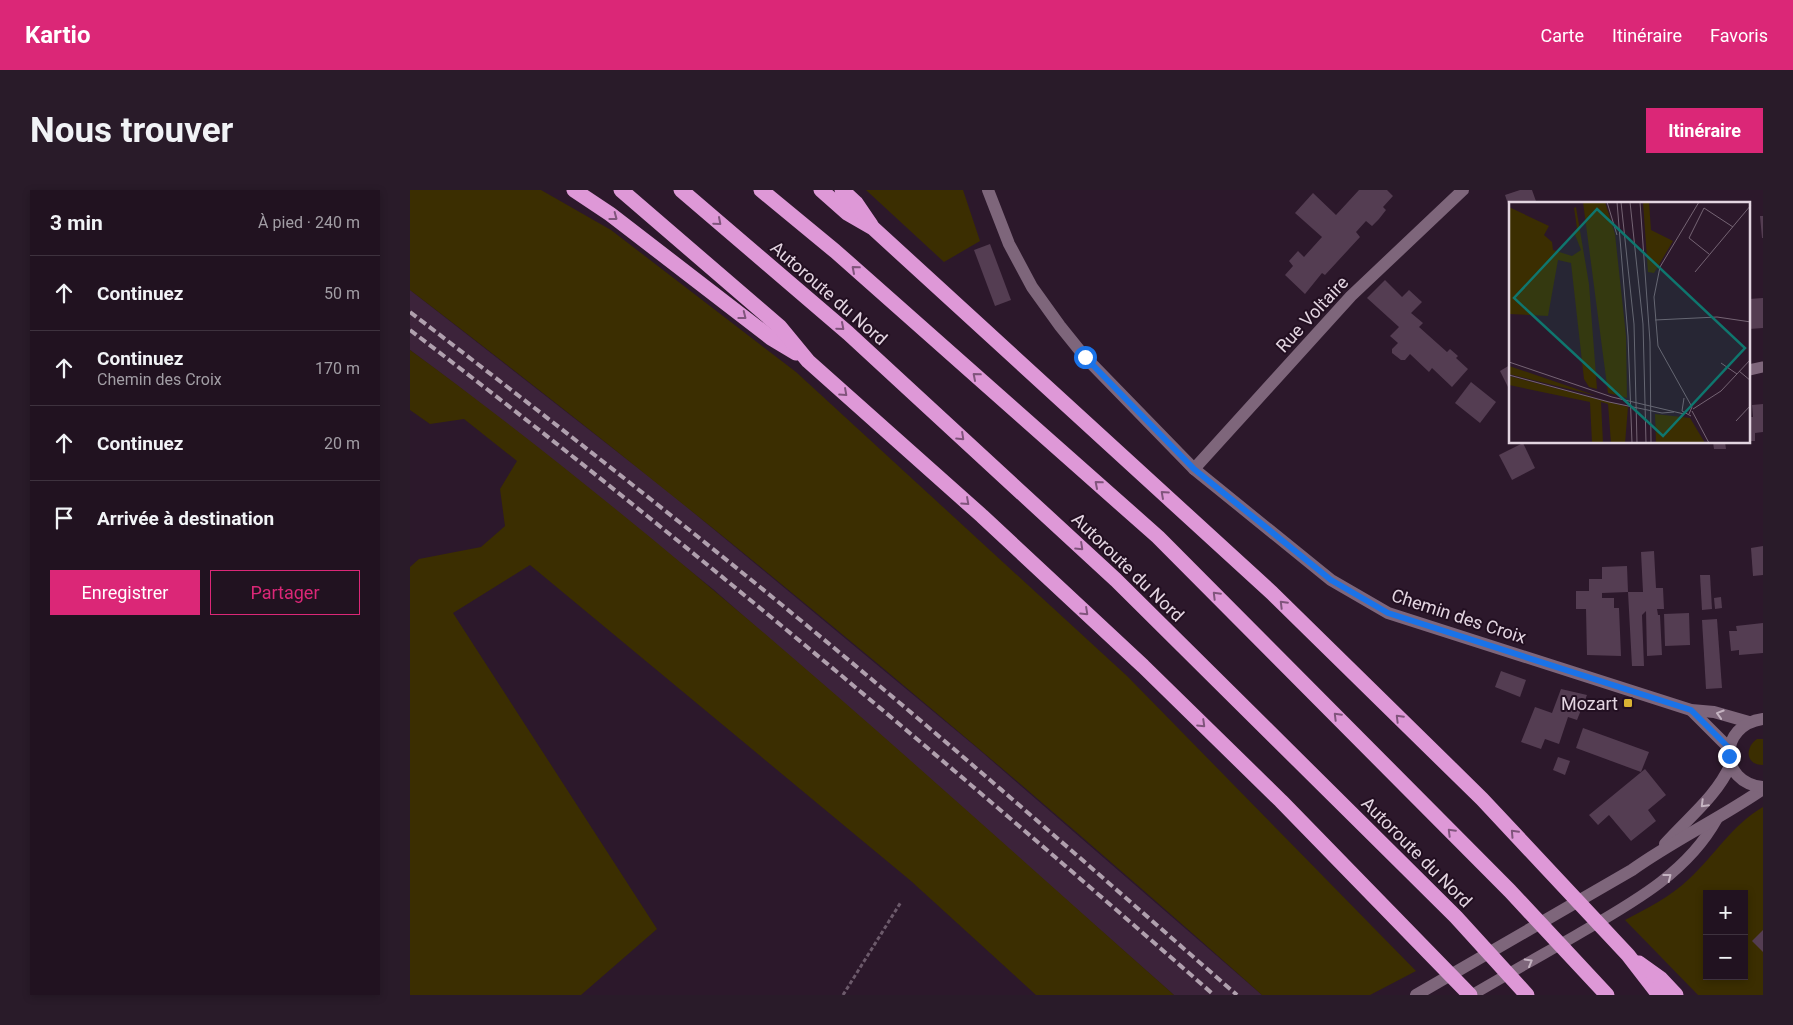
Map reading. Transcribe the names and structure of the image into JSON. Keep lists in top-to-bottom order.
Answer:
{
  "streets": {
    "highway": ["Autoroute du Nord"],
    "main road": ["Rue Voltaire", "Chemin des Croix"]
  },
  "crossings": [
    ["Rue Voltaire", "Chemin des Croix"]
  ],
  "places": {
    "transit": ["Mozart"]
  },
  "page": {
    "header": "Kartio",
    "nav": ["Carte", "Itinéraire", "Favoris"],
    "buttons": [
      "Itinéraire",
      ["Enregistrer", "Partager"]
    ],
    "title": "Nous trouver",
    "heading": ["3 min", "À pied · 240 m"],
    "list": [
      ["Continuez", "50 m"],
      ["Continuez", "Chemin des Croix", "170 m"],
      ["Continuez", "20 m"],
      "Arrivée à destination"
    ],
    "map_buttons": ["+", "−"]
  }
}
